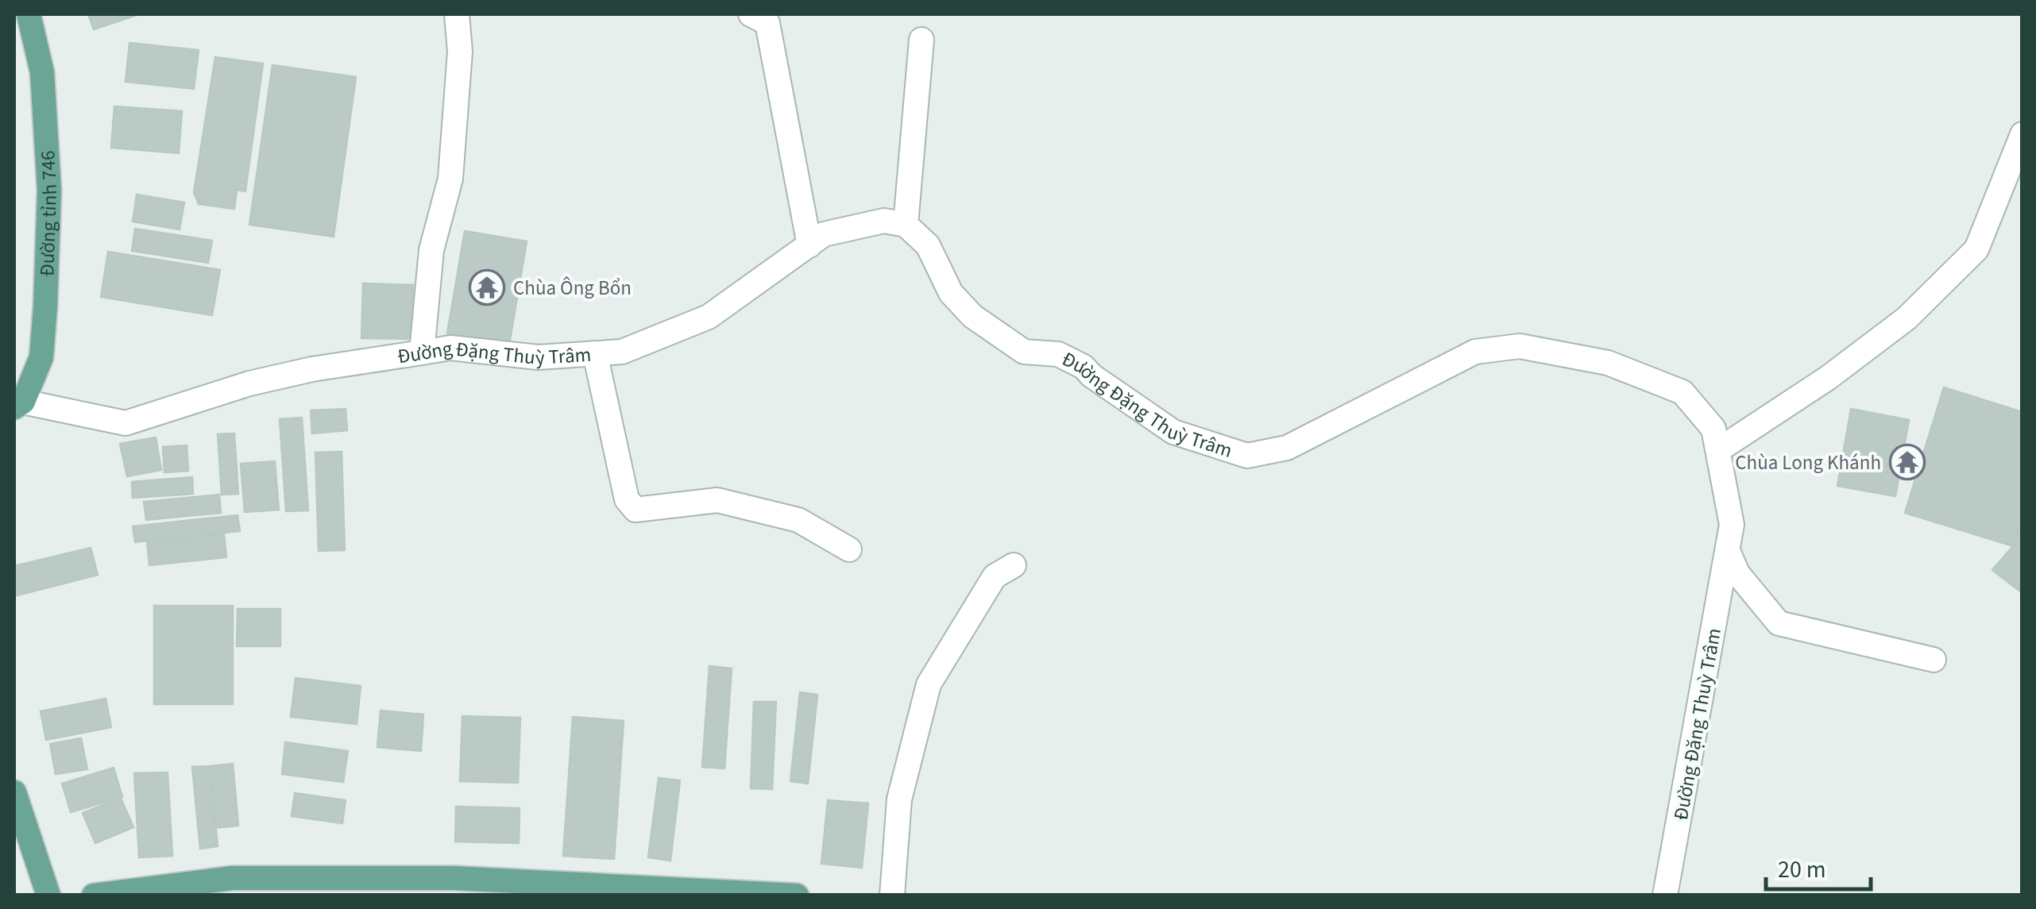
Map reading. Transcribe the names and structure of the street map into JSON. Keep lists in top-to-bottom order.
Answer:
{
  "streets": {
    "main road": ["Đường tỉnh 746"],
    "street": ["Đường Đặng Thuỳ Trâm"]
  },
  "crossings": [
    ["Đường tỉnh 746", "Đường Đặng Thuỳ Trâm"]
  ],
  "places": {
    "temple": ["Chùa Ông Bổn", "Chùa Long Khánh"]
  },
  "scale_bar": "20 m"
}
